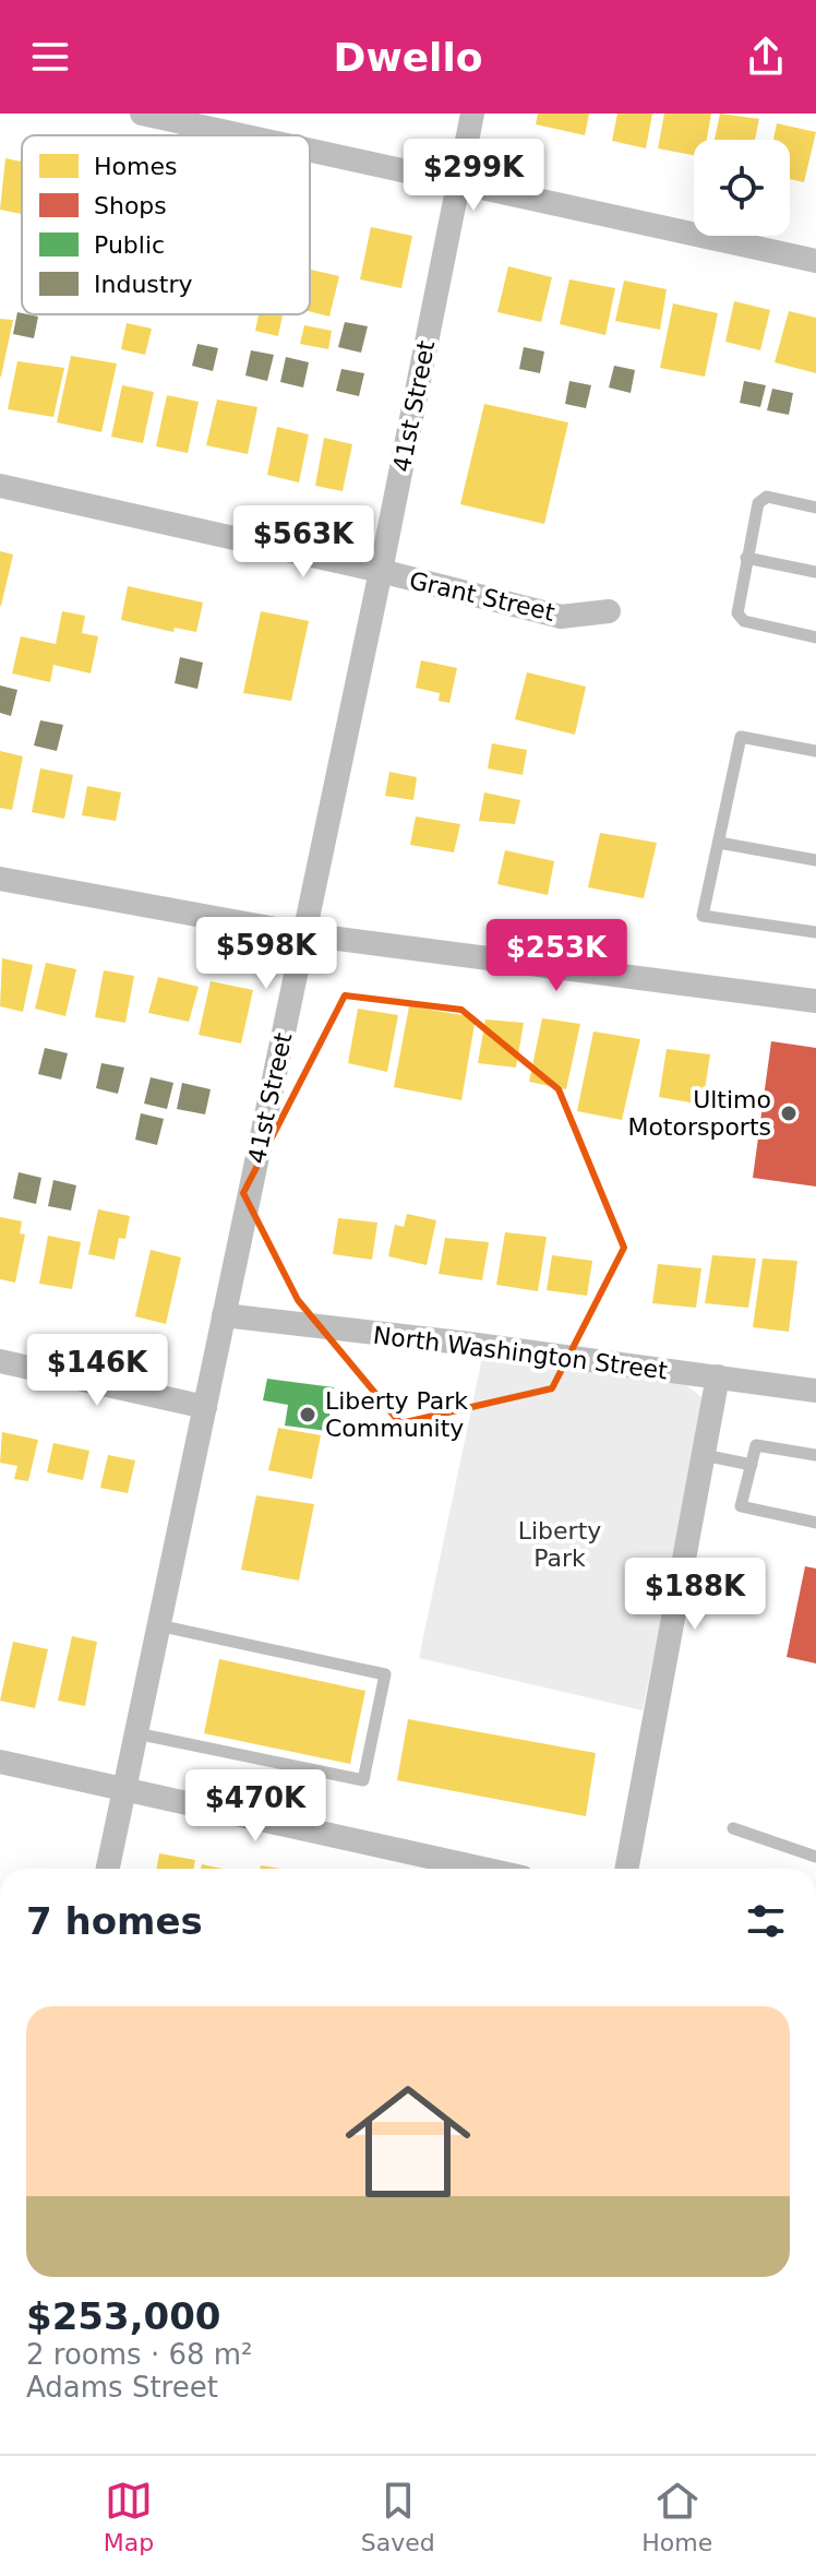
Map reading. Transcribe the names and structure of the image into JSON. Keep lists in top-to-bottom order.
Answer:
{
  "streets": {
    "street": ["41st Street", "Grant Street", "North Washington Street"]
  },
  "crossings": [
    ["41st Street", "Grant Street"],
    ["41st Street", "North Washington Street"]
  ],
  "parks": ["Liberty Park"],
  "places": ["Ultimo Motorsports", "Liberty Park Community"],
  "legend": [
    "Homes",
    "Shops",
    "Public",
    "Industry"
  ],
  "page": {
    "header": "Dwello",
    "price": [
      "$299K",
      "$563K",
      "$598K",
      "$253K",
      "$146K",
      "$188K",
      "$470K"
    ],
    "heading": "7 homes",
    "list": [
      {
        "name": "$253,000",
        "note": "2 rooms · 68 m² · Adams Street"
      }
    ],
    "tabs": ["Map", "Saved", "Home"]
  }
}
